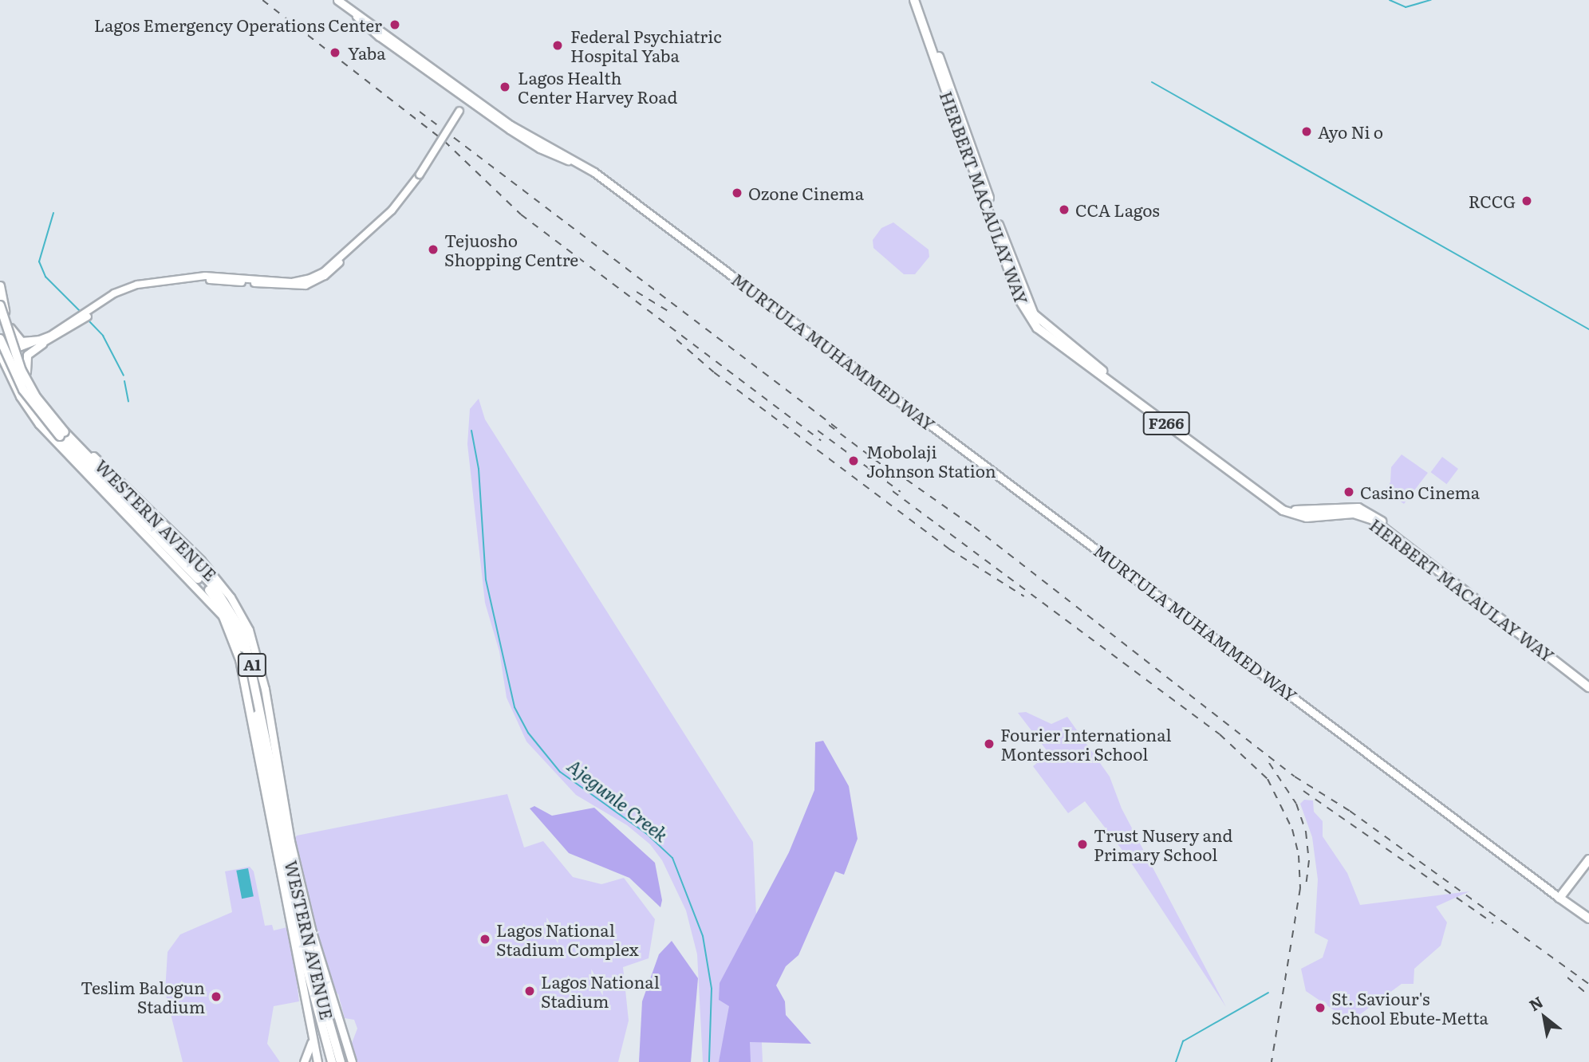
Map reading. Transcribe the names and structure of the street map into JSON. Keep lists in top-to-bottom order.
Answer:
{
  "streets": {
    "highway": [
      "HERBERT MACAULAY WAY",
      "MURTULA MUHAMMED WAY",
      "F266",
      "WESTERN AVENUE",
      "A1"
    ]
  },
  "water": ["Ajegunle Creek"],
  "places": [
    "Lagos Emergency Operations Center",
    "Federal Psychiatric Hospital Yaba",
    "Yaba",
    "Lagos Health Center Harvey Road",
    "Ayo Ni o",
    "Ozone Cinema",
    "RCCG",
    "CCA Lagos",
    "Tejuosho Shopping Centre",
    "Mobolaji Johnson Station",
    "Casino Cinema",
    "Fourier International Montessori School",
    "Trust Nusery and Primary School",
    "Lagos National Stadium Complex",
    "Lagos National Stadium",
    "Teslim Balogun Stadium",
    "St. Saviour's School Ebute-Metta"
  ],
  "north": "top left"
}
